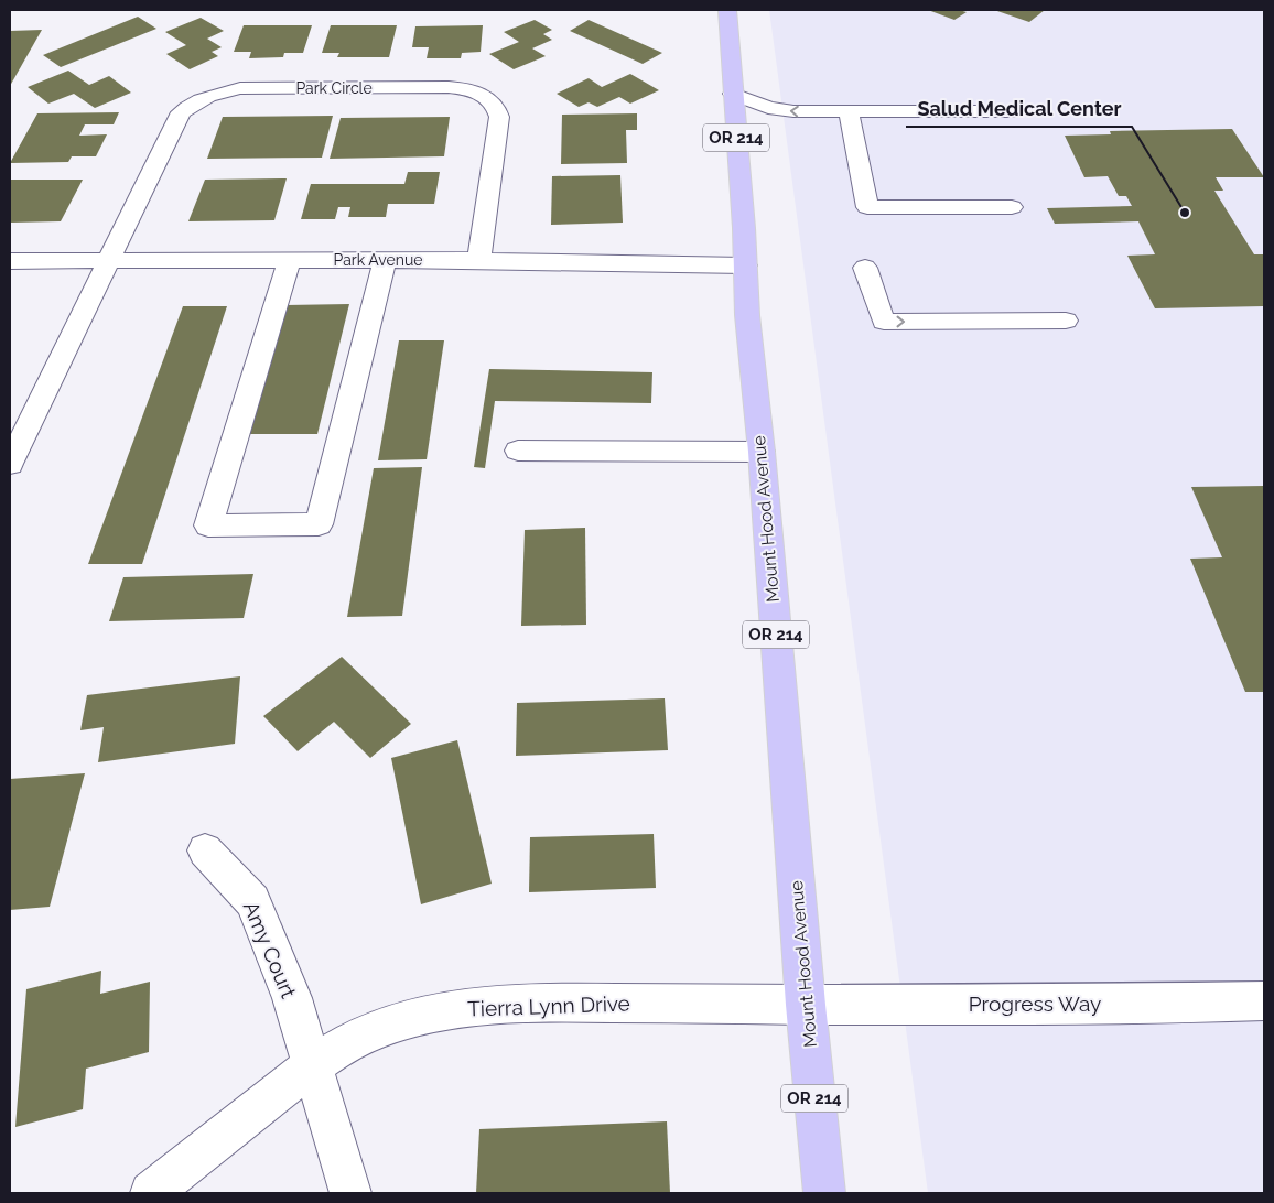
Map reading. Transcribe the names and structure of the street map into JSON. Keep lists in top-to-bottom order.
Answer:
{
  "streets": {
    "main road": ["OR 214", "Mount Hood Avenue"],
    "street": [
      "Park Circle",
      "Park Avenue",
      "Amy Court",
      "Progress Way",
      "Tierra Lynn Drive"
    ]
  },
  "crossings": [
    ["Park Circle", "Park Avenue"],
    ["Park Avenue", "Mount Hood Avenue"],
    ["Mount Hood Avenue", "Progress Way"],
    ["Mount Hood Avenue", "Tierra Lynn Drive"],
    ["Amy Court", "Tierra Lynn Drive"],
    ["Progress Way", "Tierra Lynn Drive"]
  ],
  "places": ["Salud Medical Center"]
}
